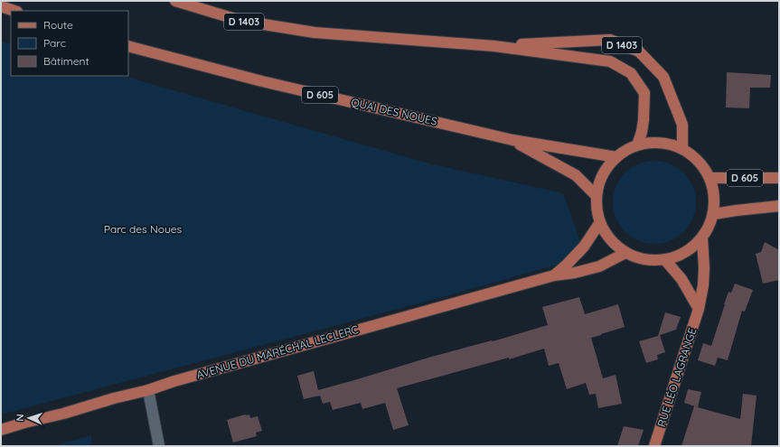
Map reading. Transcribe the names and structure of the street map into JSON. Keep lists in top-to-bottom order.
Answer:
{
  "streets": {
    "main road": [
      "D 1403",
      "D 605",
      "QUAI DES NOUES",
      "AVENUE DU MARÉCHAL LECLERC",
      "RUE LÉO LAGRANGE"
    ]
  },
  "crossings": [
    ["D 1403", "D 605"],
    ["D 1403", "AVENUE DU MARÉCHAL LECLERC"],
    ["D 1403", "RUE LÉO LAGRANGE"],
    ["D 605", "QUAI DES NOUES"],
    ["D 605", "AVENUE DU MARÉCHAL LECLERC"],
    ["D 605", "RUE LÉO LAGRANGE"],
    ["AVENUE DU MARÉCHAL LECLERC", "RUE LÉO LAGRANGE"]
  ],
  "parks": ["Parc des Noues"],
  "legend": ["Route", "Parc", "Bâtiment"],
  "north": "left"
}
